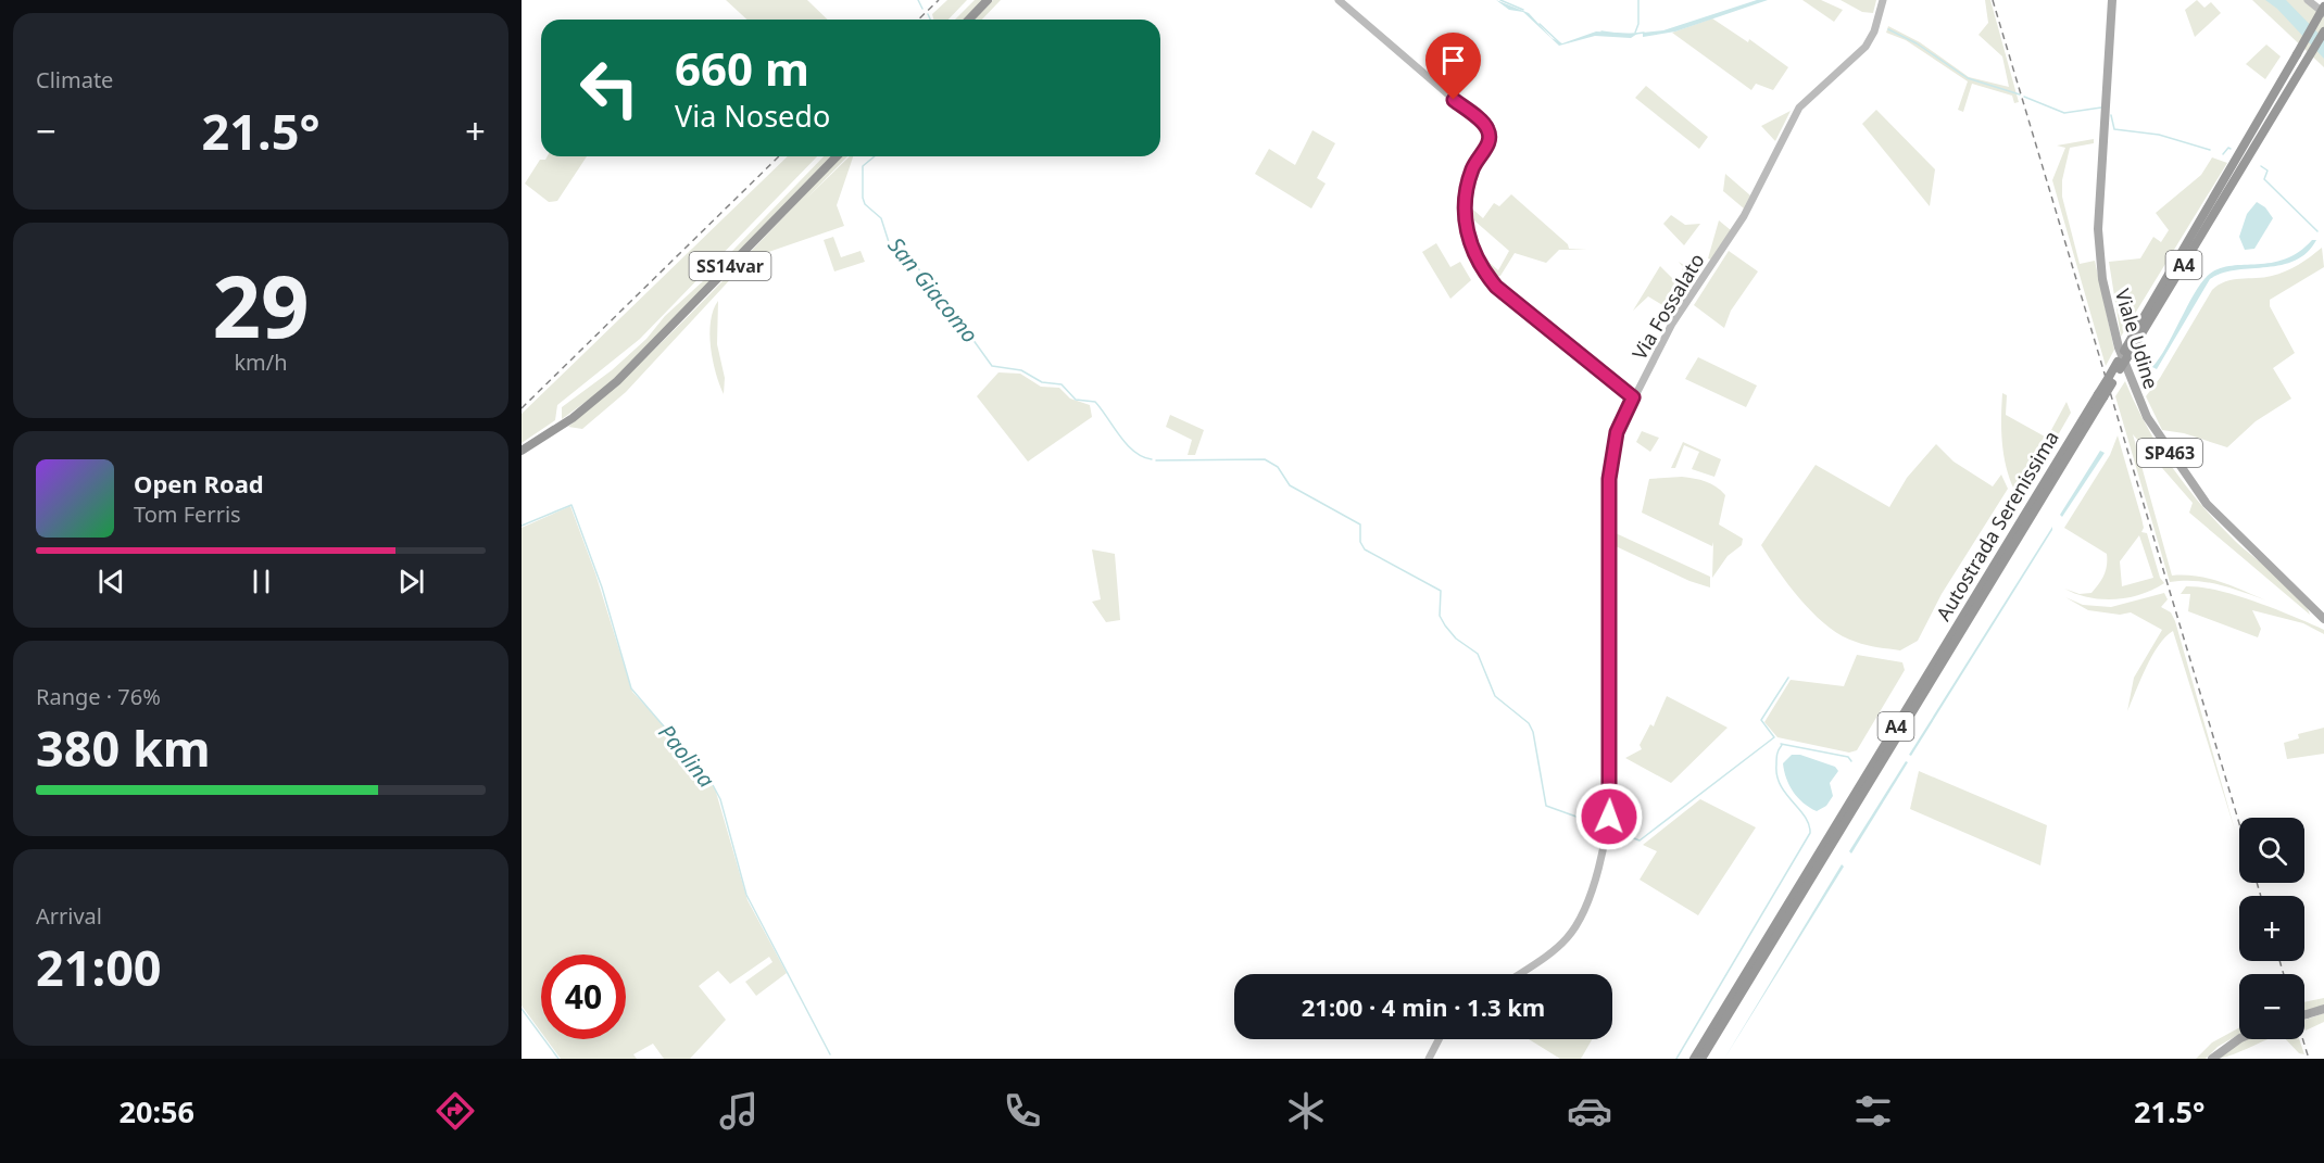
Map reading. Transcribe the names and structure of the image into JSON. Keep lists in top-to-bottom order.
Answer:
{
  "streets": {
    "highway": ["A4", "SS14var", "Autostrada Serenissima"],
    "main road": ["Viale Udine", "SP463"],
    "street": ["Via Fossalato"]
  },
  "water": ["San Giacomo", "Paolina"],
  "page": {
    "tile": [
      "Climate",
      ["29", "km/h"],
      ["Range · 76%", "380 km"],
      ["Arrival", "21:00"]
    ],
    "turn": ["660 m", "Via Nosedo"],
    "heat": ["−", "21.5°", "+"],
    "song": ["Open Road", "Tom Ferris"],
    "map_buttons": ["+", "−"],
    "limit": "40",
    "trip": "21:00 · 4 min · 1.3 km",
    "tabs": ["20:56", "21.5°"]
  }
}
